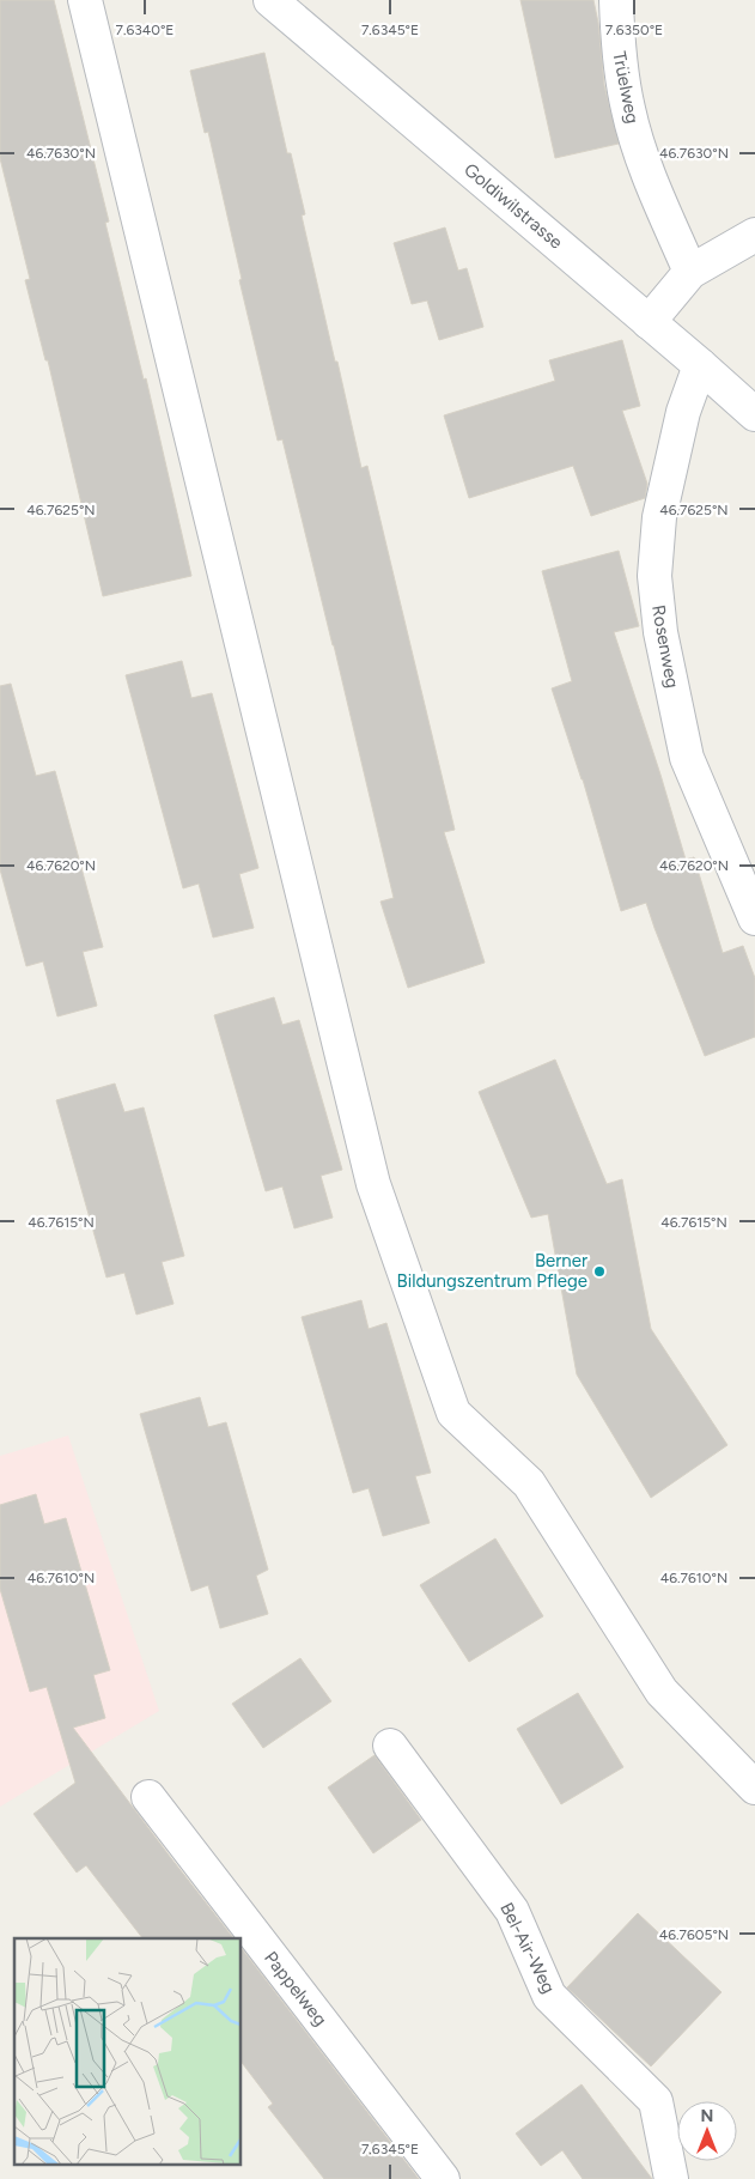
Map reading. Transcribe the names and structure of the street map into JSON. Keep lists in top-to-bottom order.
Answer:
{
  "streets": {
    "street": [
      "Trüelweg",
      "Goldiwilstrasse",
      "Rosenweg",
      "Bel-Air-Weg",
      "Pappelweg"
    ]
  },
  "crossings": [
    ["Goldiwilstrasse", "Rosenweg"]
  ],
  "places": ["Berner Bildungszentrum Pflege"],
  "north": "top",
  "coordinates": [
    "7.6340°E",
    "7.6345°E",
    "7.6350°E",
    "46.7630°N",
    "46.7625°N",
    "46.7620°N",
    "46.7615°N",
    "46.7610°N",
    "46.7605°N"
  ]
}
